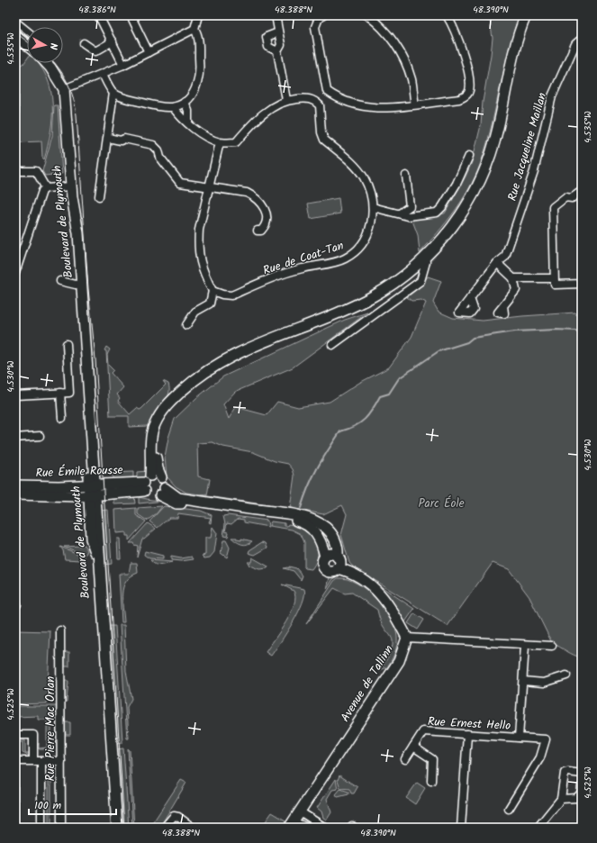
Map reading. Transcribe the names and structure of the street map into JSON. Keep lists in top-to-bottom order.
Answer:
{
  "streets": {
    "street": [
      "Rue Jacqueline Maillan",
      "Boulevard de Plymouth",
      "Rue de Coat-Tan",
      "Rue Émile Rousse",
      "Avenue de Tallinn",
      "Rue Ernest Hello",
      "Rue Pierre Mac Orlan"
    ]
  },
  "crossings": [
    ["Boulevard de Plymouth", "Rue Émile Rousse"]
  ],
  "parks": ["Parc Éole"],
  "scale_bar": "100 m",
  "north": "right",
  "coordinates": [
    "48.386°N",
    "48.388°N",
    "48.390°N",
    "4.535°W",
    "4.530°W",
    "4.525°W"
  ]
}
